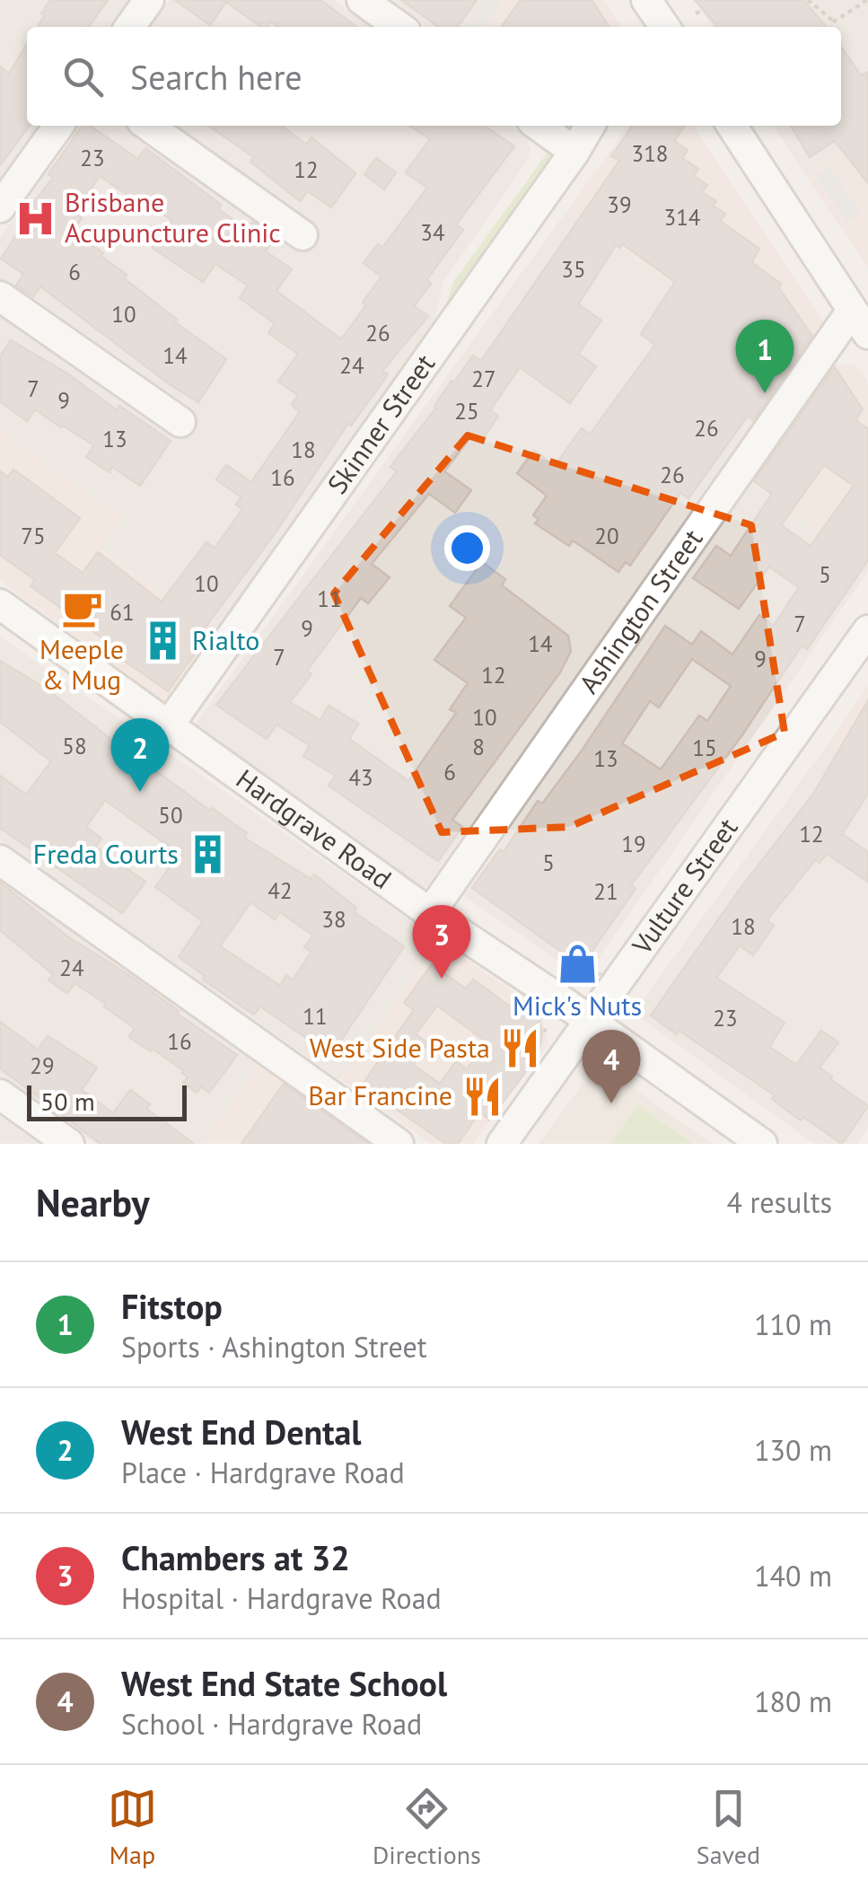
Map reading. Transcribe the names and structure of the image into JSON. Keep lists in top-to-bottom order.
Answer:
{
  "streets": {
    "street": [
      "Skinner Street",
      "Ashington Street",
      "Hardgrave Road",
      "Vulture Street"
    ]
  },
  "crossings": [
    ["Skinner Street", "Hardgrave Road"],
    ["Ashington Street", "Hardgrave Road"],
    ["Hardgrave Road", "Vulture Street"]
  ],
  "places": {
    "hospital": ["Brisbane Acupuncture Clinic"],
    "cafe": ["Meeple & Mug"],
    "building": ["Rialto", "Freda Courts"],
    "shop": ["Mick's Nuts"],
    "restaurant": ["West Side Pasta", "Bar Francine"]
  },
  "house_numbers": [
    "318",
    "23",
    "12",
    "39",
    "314",
    "34",
    "35",
    "6",
    "10",
    "26",
    "14",
    "24",
    "27",
    "7",
    "9",
    "25",
    "26",
    "13",
    "18",
    "26",
    "16",
    "75",
    "20",
    "5",
    "10",
    "11",
    "61",
    "7",
    "9",
    "14",
    "7",
    "9",
    "12",
    "10",
    "58",
    "8",
    "15",
    "13",
    "6",
    "43",
    "50",
    "12",
    "19",
    "5",
    "42",
    "21",
    "38",
    "18",
    "24",
    "11",
    "23",
    "16",
    "29"
  ],
  "scale_bar": "50 m",
  "page": {
    "search": "Search here",
    "pins": [
      "1",
      "2",
      "3",
      "4"
    ],
    "scale": "50 m",
    "heading": ["Nearby", "4 results"],
    "list": [
      {
        "mark": "1",
        "name": "Fitstop",
        "note": "Sports · Ashington Street",
        "value": "110 m"
      },
      {
        "mark": "2",
        "name": "West End Dental",
        "note": "Place · Hardgrave Road",
        "value": "130 m"
      },
      {
        "mark": "3",
        "name": "Chambers at 32",
        "note": "Hospital · Hardgrave Road",
        "value": "140 m"
      },
      {
        "mark": "4",
        "name": "West End State School",
        "note": "School · Hardgrave Road",
        "value": "180 m"
      }
    ],
    "nav": ["Map", "Directions", "Saved"]
  }
}
